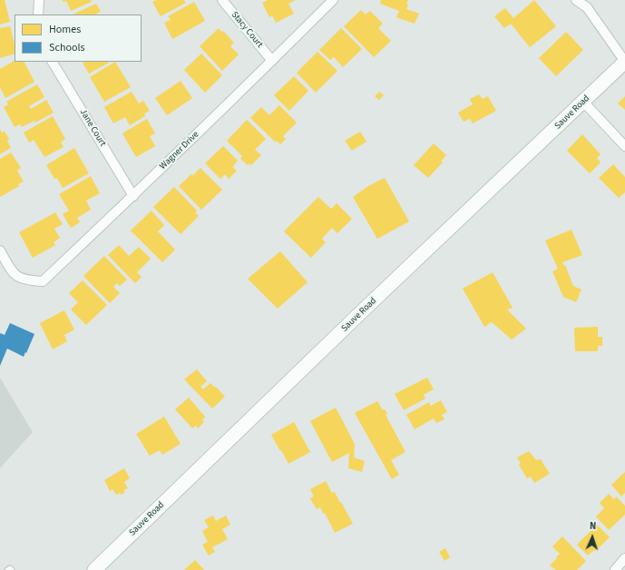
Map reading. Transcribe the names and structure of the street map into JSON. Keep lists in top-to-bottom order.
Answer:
{
  "streets": {
    "street": [
      "Stacy Court",
      "Sauve Road",
      "Jane Court",
      "Wagner Drive"
    ]
  },
  "crossings": [
    ["Stacy Court", "Wagner Drive"],
    ["Jane Court", "Wagner Drive"]
  ],
  "legend": ["Homes", "Schools"],
  "north": "top"
}
